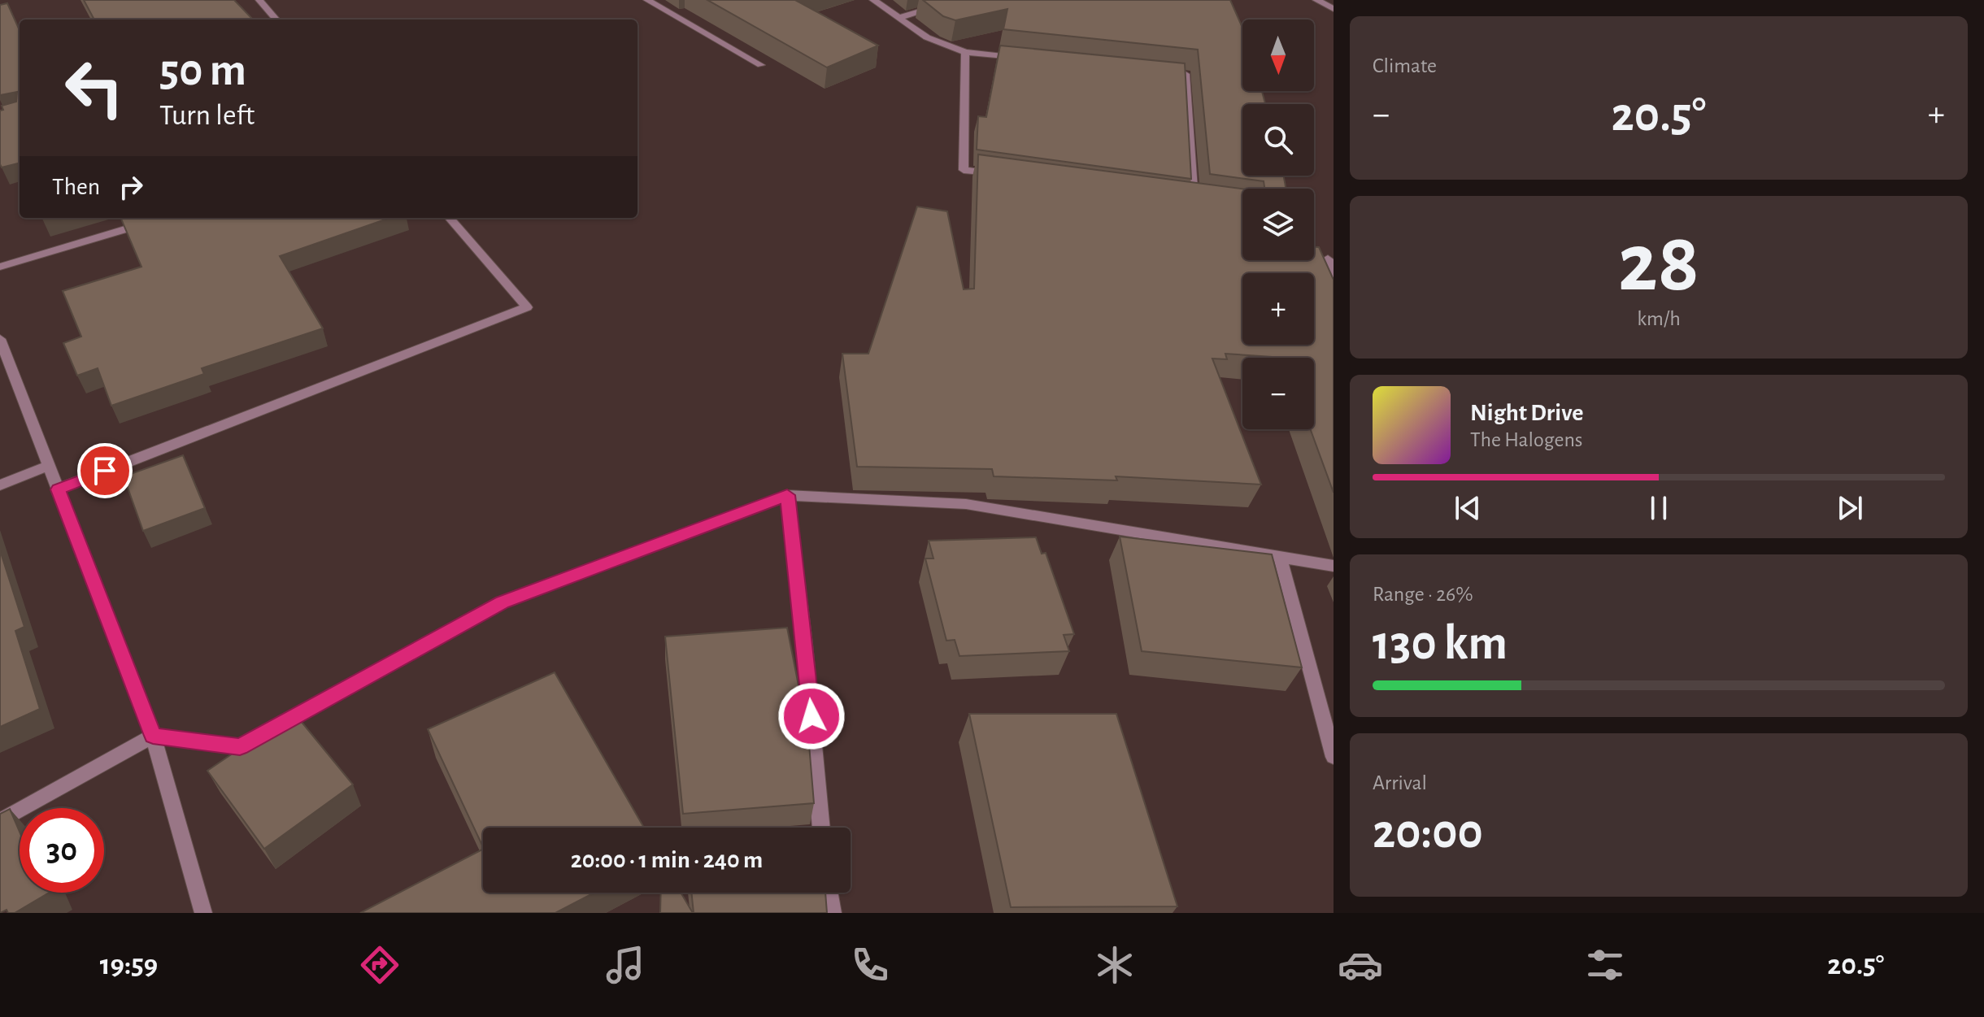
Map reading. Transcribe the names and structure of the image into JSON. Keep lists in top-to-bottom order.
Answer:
{
  "north": "bottom",
  "page": {
    "tile": [
      "Climate",
      ["28", "km/h"],
      ["Range · 26%", "130 km"],
      ["Arrival", "20:00"]
    ],
    "map_buttons": ["+", "−"],
    "turn": ["50 m", "Turn left"],
    "heat": ["−", "20.5°", "+"],
    "then": "Then",
    "song": ["Night Drive", "The Halogens"],
    "limit": "30",
    "trip": "20:00 · 1 min · 240 m",
    "tabs": ["19:59", "20.5°"]
  }
}
